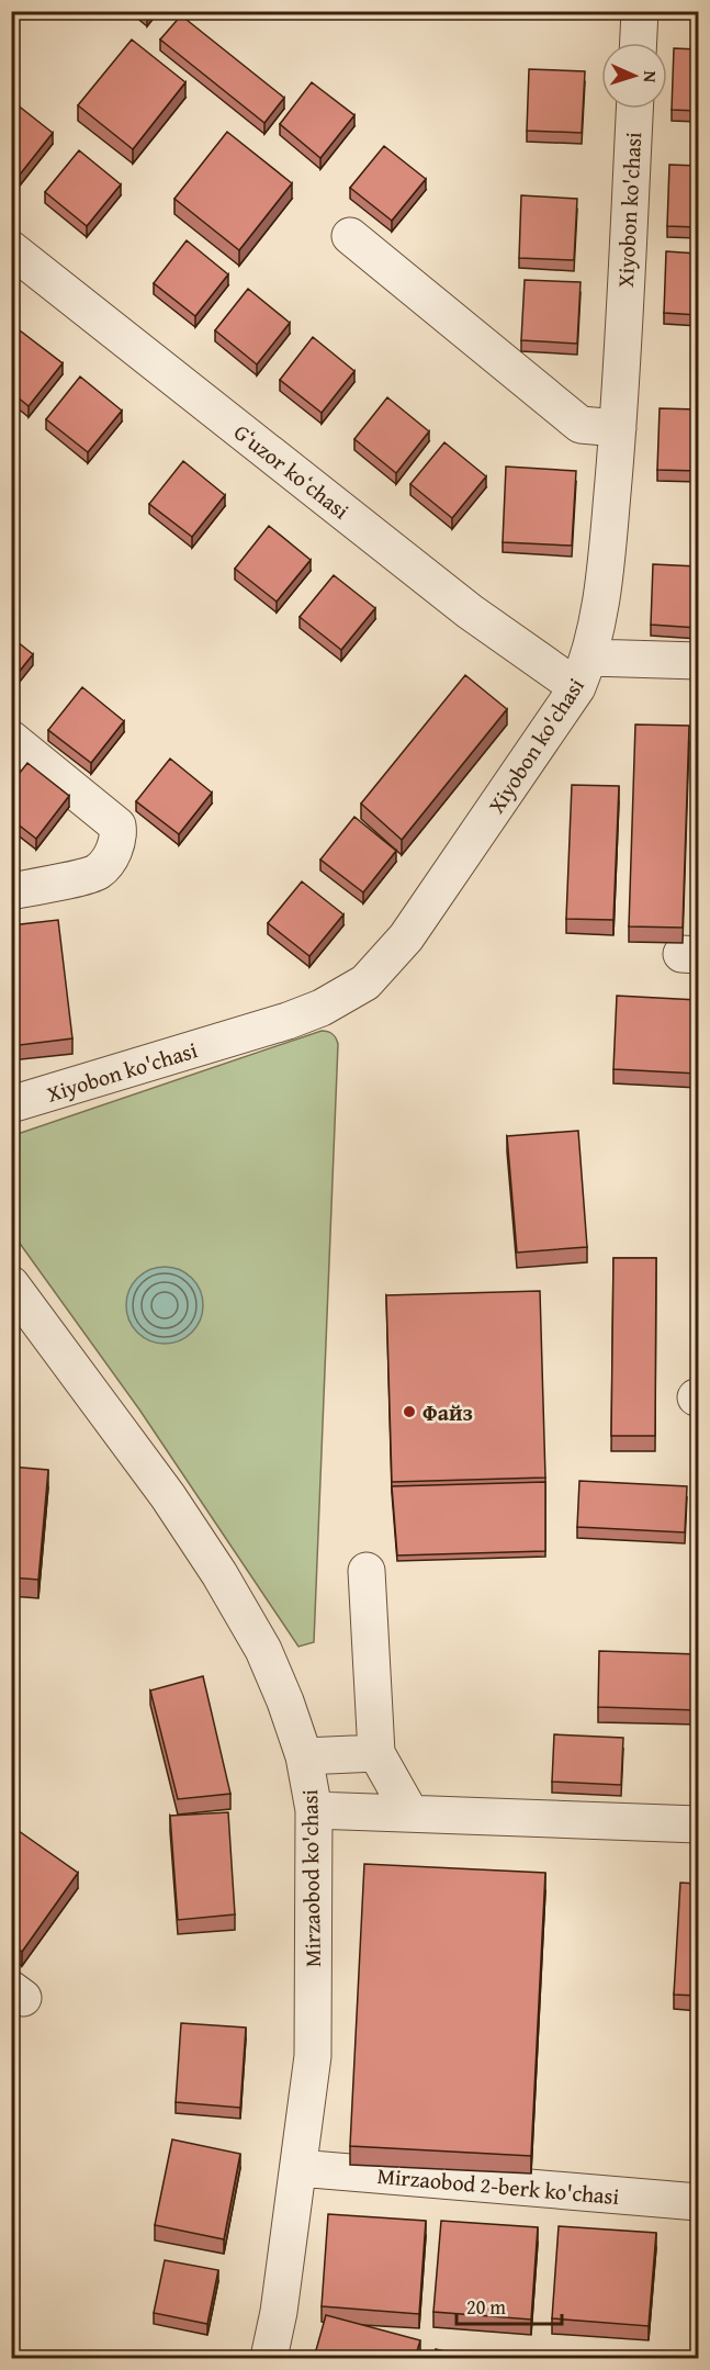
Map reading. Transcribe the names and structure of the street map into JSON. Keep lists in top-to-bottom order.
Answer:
{
  "streets": {
    "street": [
      "Xiyobon ko'chasi",
      "Gʻuzor koʻchasi",
      "Mirzaobod ko'chasi",
      "Mirzaobod 2-berk ko'chasi"
    ]
  },
  "crossings": [
    ["Xiyobon ko'chasi", "Gʻuzor koʻchasi"],
    ["Mirzaobod ko'chasi", "Mirzaobod 2-berk ko'chasi"]
  ],
  "places": ["Файз"],
  "scale_bar": "20 m",
  "north": "right"
}
